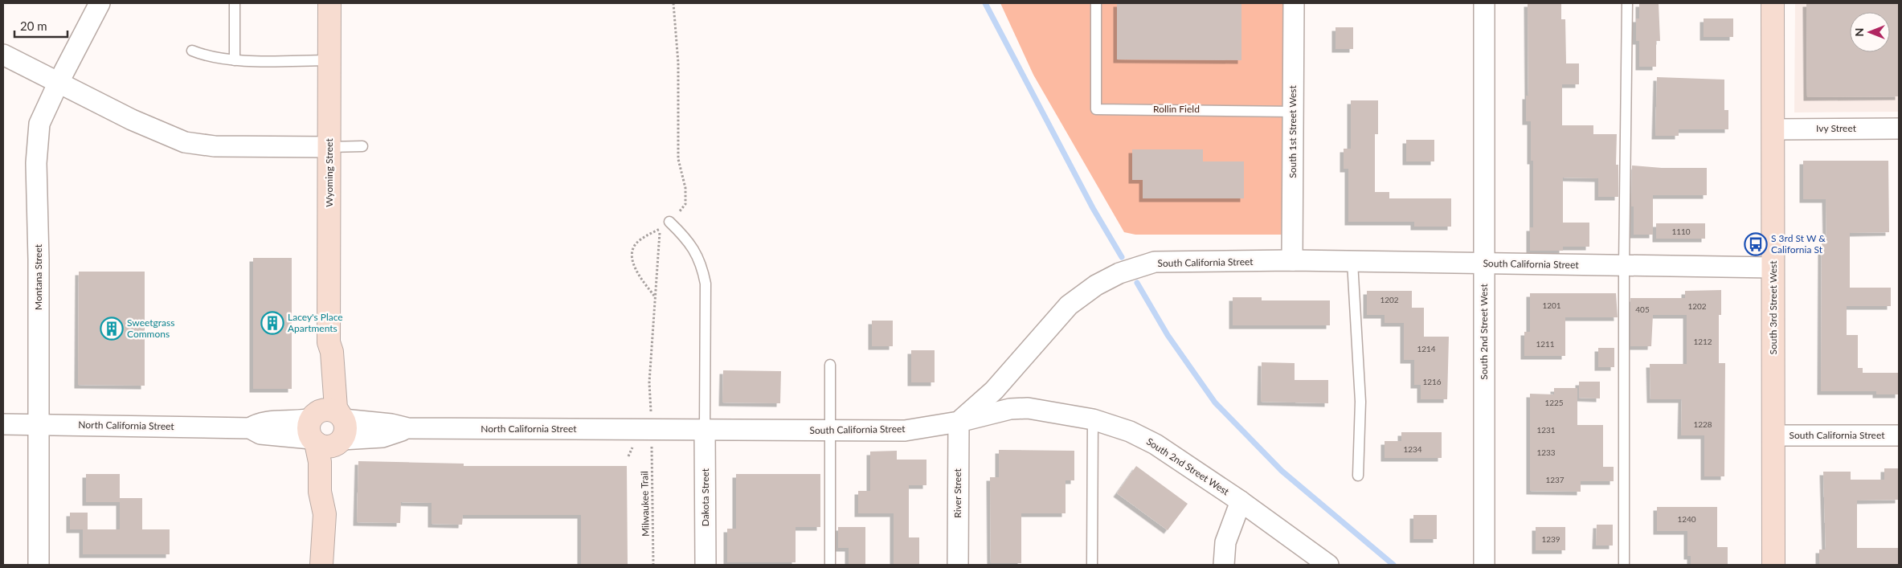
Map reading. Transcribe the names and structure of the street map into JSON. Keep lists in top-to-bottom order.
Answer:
{
  "streets": {
    "street": [
      "Ivy Street",
      "South 1st Street West",
      "Wyoming Street",
      "South California Street",
      "Montana Street",
      "South 3rd Street West",
      "South 2nd Street West",
      "North California Street",
      "River Street",
      "Dakota Street"
    ],
    "path": ["Milwaukee Trail"]
  },
  "crossings": [
    ["Ivy Street", "South 3rd Street West"],
    ["South 1st Street West", "South California Street"],
    ["Wyoming Street", "North California Street"],
    ["South California Street", "South 3rd Street West"],
    ["South California Street", "South 2nd Street West"],
    ["South California Street", "North California Street"],
    ["South California Street", "River Street"],
    ["South California Street", "Dakota Street"],
    ["South California Street", "Milwaukee Trail"],
    ["Montana Street", "North California Street"],
    ["South 2nd Street West", "River Street"],
    ["North California Street", "Milwaukee Trail"]
  ],
  "parks": ["Rollin Field"],
  "places": {
    "bus stop": ["S 3rd St W & California St"],
    "building": ["Lacey's Place Apartments", "Sweetgrass Commons"]
  },
  "house_numbers": [
    "1110",
    "1202",
    "1201",
    "1202",
    "405",
    "1212",
    "1211",
    "1214",
    "1216",
    "1225",
    "1228",
    "1231",
    "1234",
    "1233",
    "1237",
    "1240",
    "1239"
  ],
  "scale_bar": "20 m",
  "north": "left"
}
